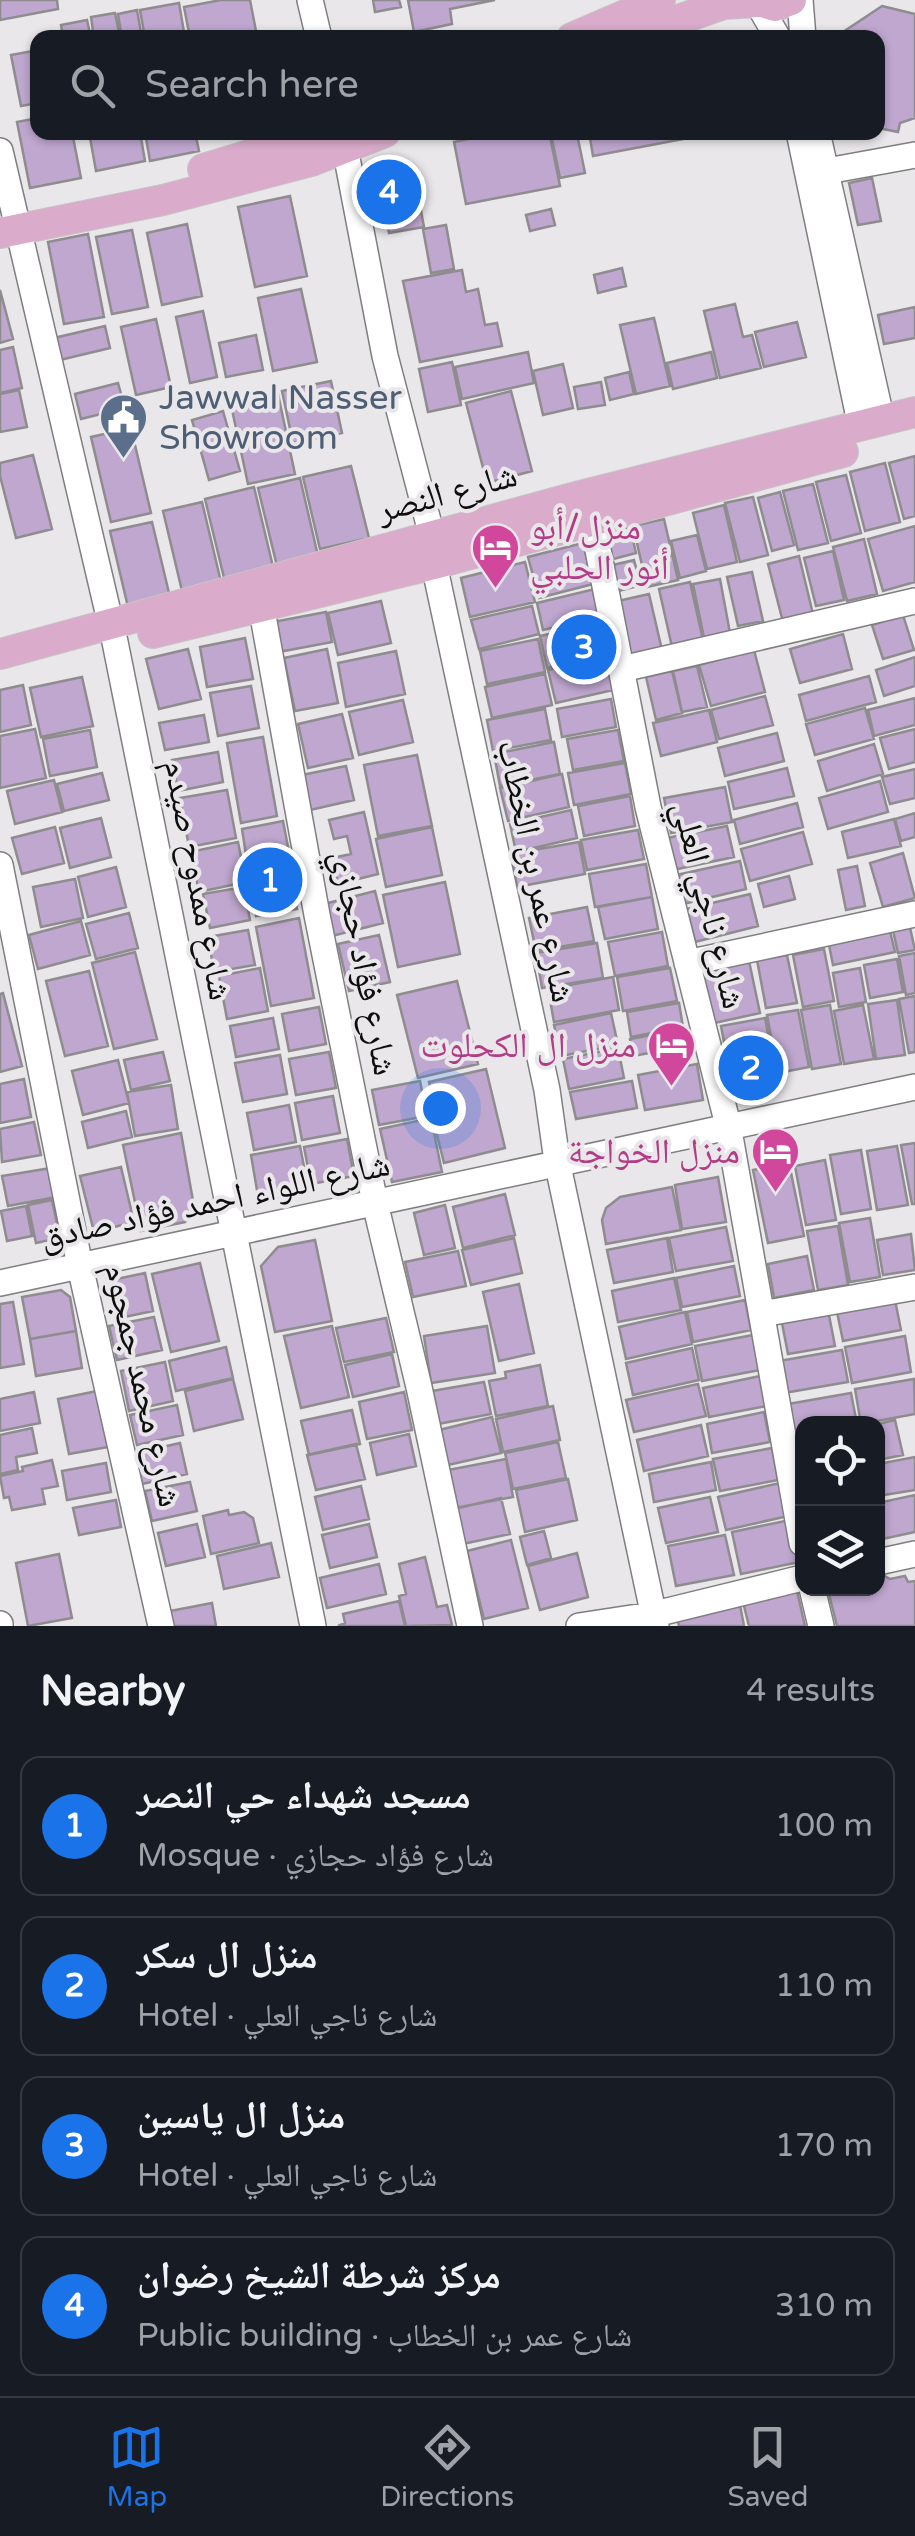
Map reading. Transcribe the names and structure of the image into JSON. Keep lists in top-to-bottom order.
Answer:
{
  "streets": {
    "main road": ["شارع النصر"],
    "street": [
      "شارع عمر بن الخطاب",
      "شارع ممدوح صيدم",
      "شارع ناجي العلي",
      "شارع فؤاد حجازي",
      "شارع اللواء احمد فؤاد صادق",
      "شارع محمد جمجوم"
    ]
  },
  "crossings": [
    ["شارع النصر", "شارع عمر بن الخطاب"],
    ["شارع النصر", "شارع ممدوح صيدم"],
    ["شارع النصر", "شارع ناجي العلي"],
    ["شارع النصر", "شارع فؤاد حجازي"],
    ["شارع عمر بن الخطاب", "شارع اللواء احمد فؤاد صادق"],
    ["شارع ممدوح صيدم", "شارع اللواء احمد فؤاد صادق"],
    ["شارع ناجي العلي", "شارع اللواء احمد فؤاد صادق"],
    ["شارع فؤاد حجازي", "شارع اللواء احمد فؤاد صادق"],
    ["شارع اللواء احمد فؤاد صادق", "شارع محمد جمجوم"]
  ],
  "places": {
    "public building": ["Jawwal Nasser Showroom"],
    "hotel": ["منزل/أبو أنور الحلبي", "منزل ال الكحلوت", "منزل الخواجة"]
  },
  "page": {
    "search": "Search here",
    "pins": [
      "4",
      "3",
      "1",
      "2"
    ],
    "heading": ["Nearby", "4 results"],
    "list": [
      {
        "mark": "1",
        "name": "مسجد شهداء حي النصر",
        "note": "Mosque · شارع فؤاد حجازي",
        "value": "100 m"
      },
      {
        "mark": "2",
        "name": "منزل ال سكر",
        "note": "Hotel · شارع ناجي العلي",
        "value": "110 m"
      },
      {
        "mark": "3",
        "name": "منزل ال ياسين",
        "note": "Hotel · شارع ناجي العلي",
        "value": "170 m"
      },
      {
        "mark": "4",
        "name": "مركز شرطة الشيخ رضوان",
        "note": "Public building · شارع عمر بن الخطاب",
        "value": "310 m"
      }
    ],
    "nav": ["Map", "Directions", "Saved"]
  }
}
